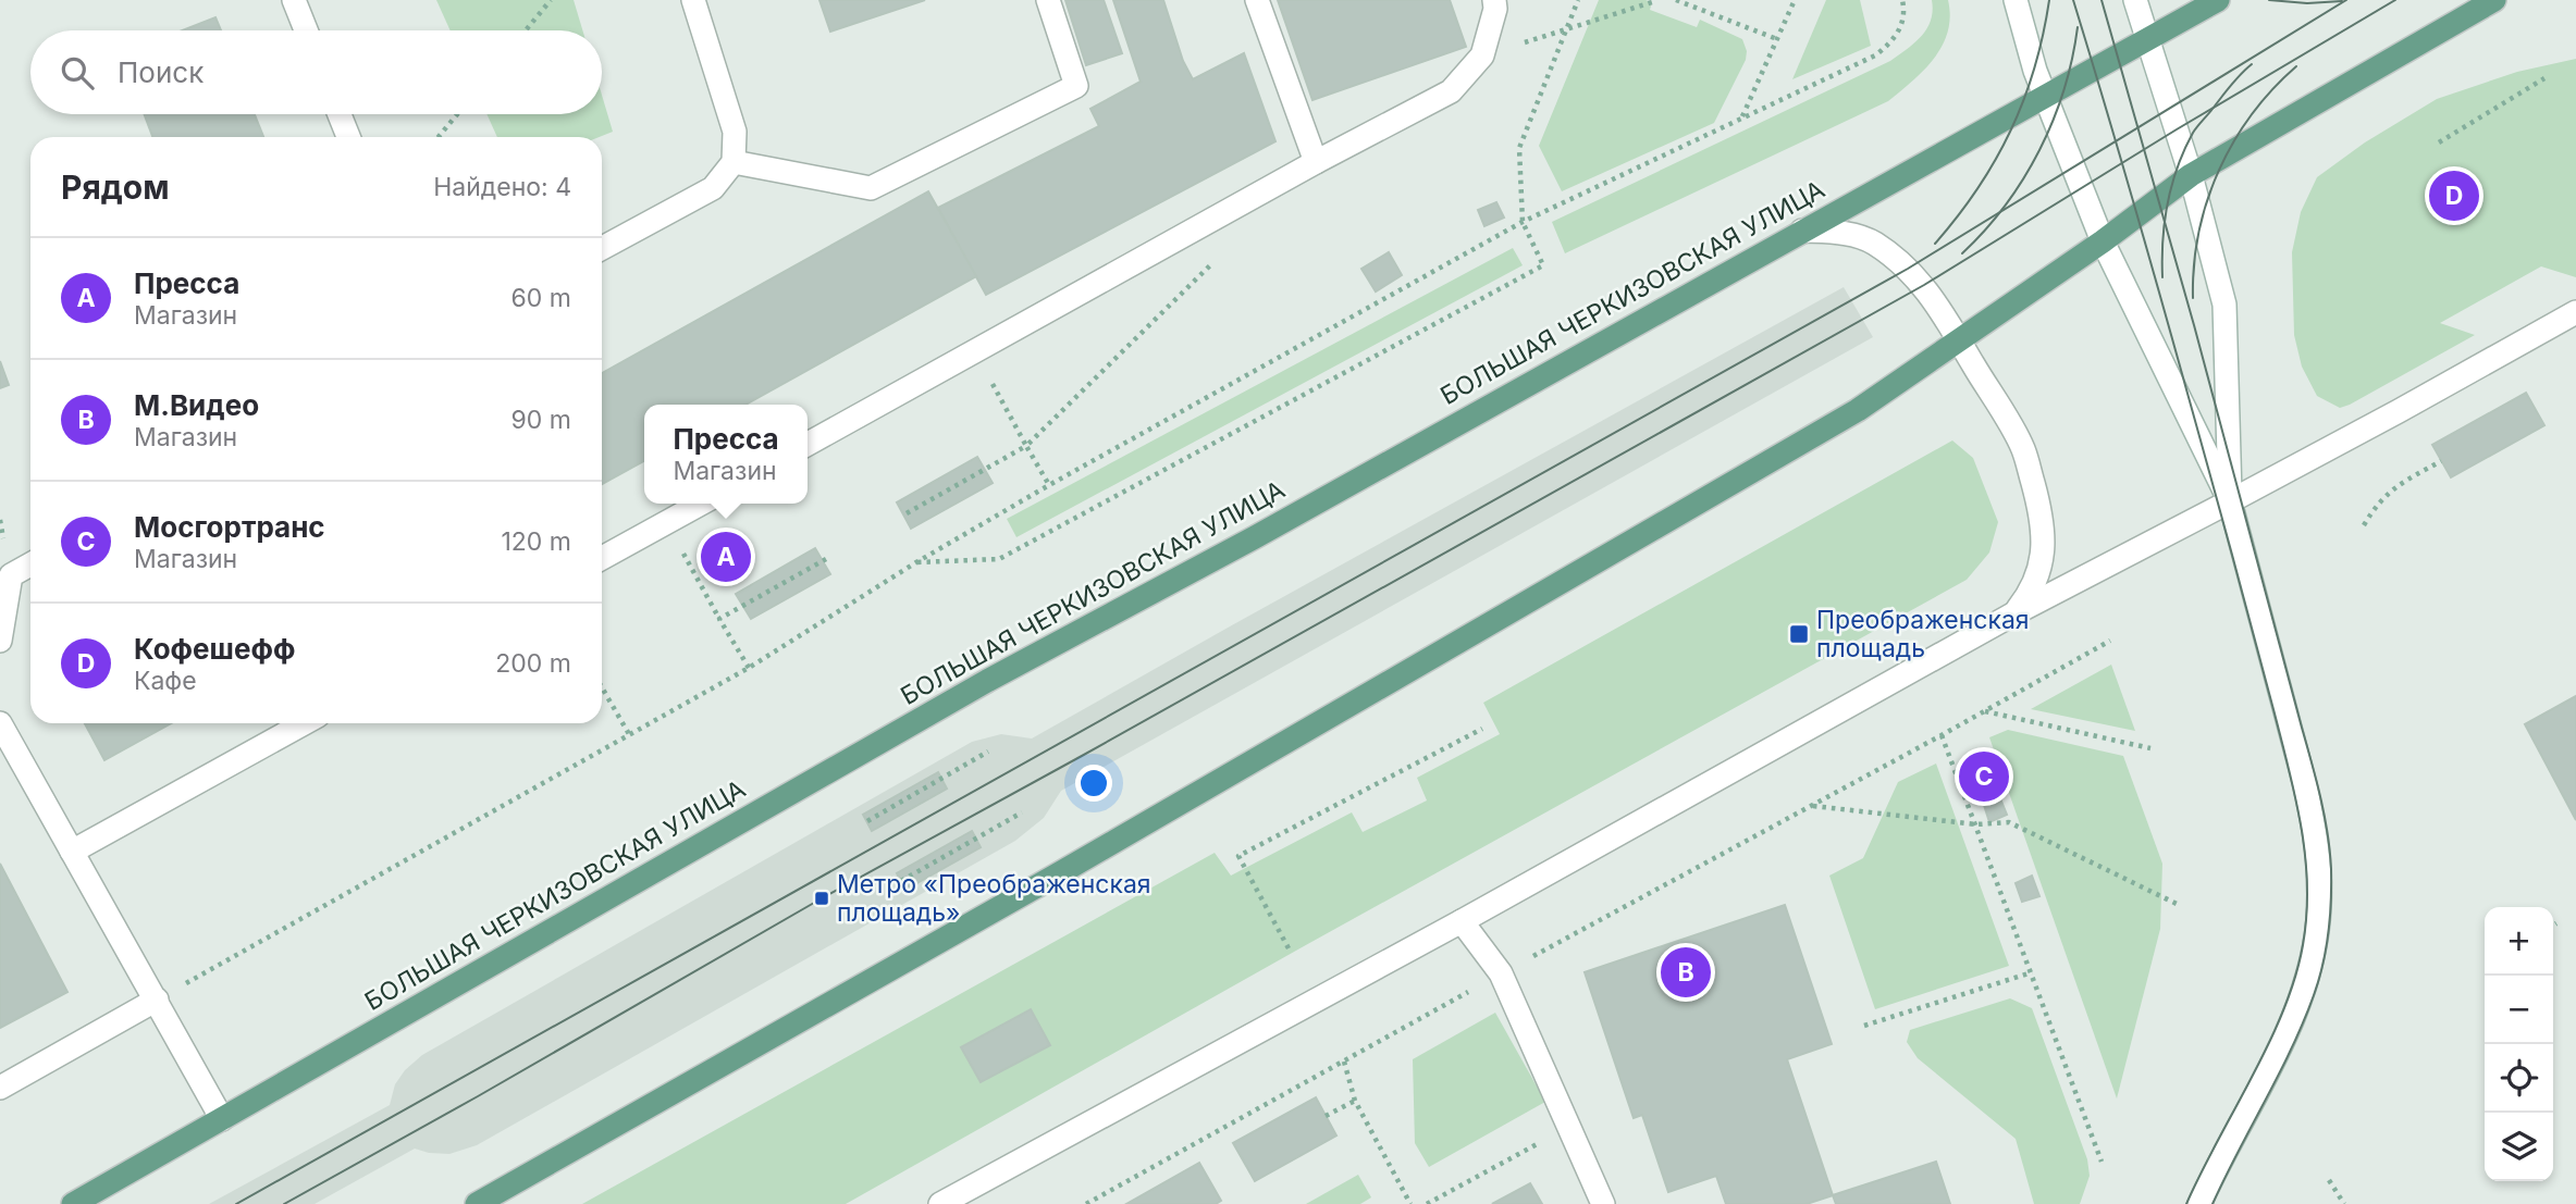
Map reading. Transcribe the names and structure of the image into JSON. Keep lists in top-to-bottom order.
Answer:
{
  "streets": {
    "main road": ["БОЛЬШАЯ ЧЕРКИЗОВСКАЯ УЛИЦА"]
  },
  "places": {
    "transit": ["Преображенская площадь", "Метро «Преображенская площадь»"]
  },
  "page": {
    "search": "Поиск",
    "heading": ["Рядом", "Найдено: 4"],
    "pins": [
      "D",
      "A",
      "C",
      "B"
    ],
    "list": [
      {
        "mark": "A",
        "name": "Пресса",
        "note": "Магазин",
        "value": "60 m"
      },
      {
        "mark": "B",
        "name": "М.Видео",
        "note": "Магазин",
        "value": "90 m"
      },
      {
        "mark": "C",
        "name": "Мосгортранс",
        "note": "Магазин",
        "value": "120 m"
      },
      {
        "mark": "D",
        "name": "Кофешефф",
        "note": "Кафе",
        "value": "200 m"
      }
    ],
    "popup": ["Пресса", "Магазин"],
    "map_buttons": ["+", "−"]
  }
}
